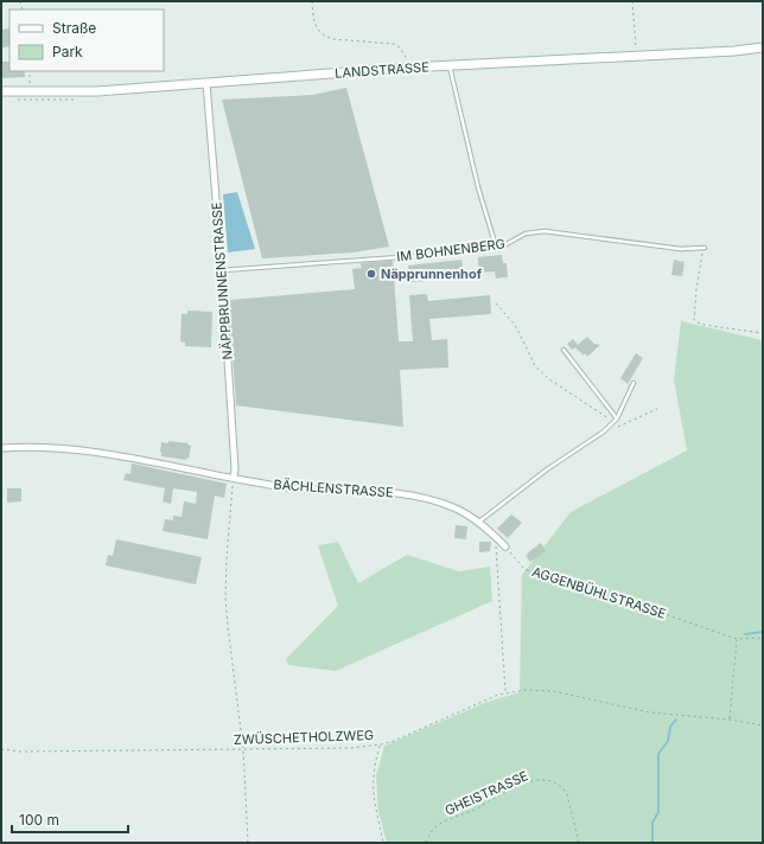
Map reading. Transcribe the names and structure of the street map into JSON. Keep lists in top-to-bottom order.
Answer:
{
  "streets": {
    "main road": ["LANDSTRASSE"],
    "street": ["NÄPPBRUNNENSTRASSE", "BÄCHLENSTRASSE"],
    "lane": ["IM BOHNENBERG"],
    "path": ["AGGENBÜHLSTRASSE", "ZWÜSCHETHOLZWEG", "GHEISTRASSE"]
  },
  "crossings": [
    ["LANDSTRASSE", "NÄPPBRUNNENSTRASSE"],
    ["IM BOHNENBERG", "NÄPPBRUNNENSTRASSE"],
    ["NÄPPBRUNNENSTRASSE", "BÄCHLENSTRASSE"]
  ],
  "places": ["Näpprunnenhof"],
  "legend": ["Straße", "Park"],
  "scale_bar": "100 m"
}
